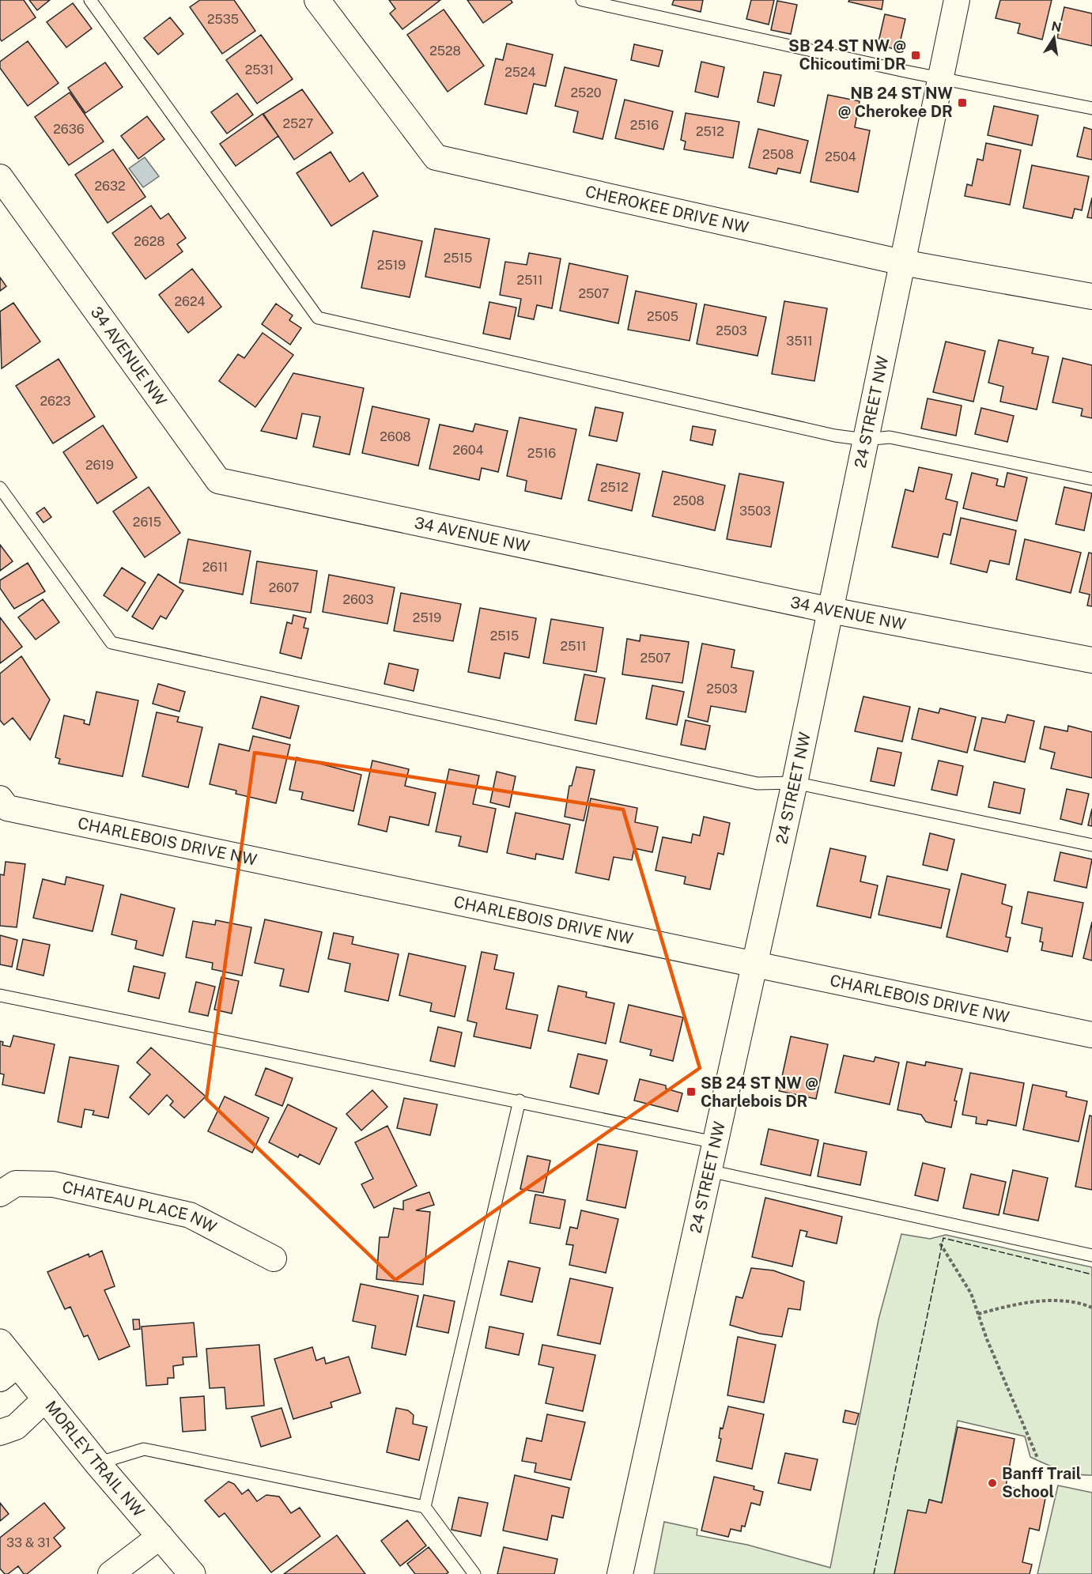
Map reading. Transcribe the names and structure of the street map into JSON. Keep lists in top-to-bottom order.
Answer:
{
  "streets": {
    "street": [
      "CHEROKEE DRIVE NW",
      "34 AVENUE NW",
      "24 STREET NW",
      "CHARLEBOIS DRIVE NW",
      "CHATEAU PLACE NW",
      "MORLEY TRAIL NW"
    ]
  },
  "crossings": [
    ["CHEROKEE DRIVE NW", "24 STREET NW"],
    ["34 AVENUE NW", "24 STREET NW"],
    ["24 STREET NW", "CHARLEBOIS DRIVE NW"]
  ],
  "places": {
    "transit": ["SB 24 ST NW @ Chicoutimi DR", "NB 24 ST NW @ Cherokee DR", "SB 24 ST NW @ Charlebois DR"],
    "other": ["Banff Trail School"]
  },
  "house_numbers": [
    "2535",
    "2528",
    "2531",
    "2524",
    "2520",
    "2527",
    "2516",
    "2636",
    "2512",
    "2508",
    "2504",
    "2632",
    "2628",
    "2515",
    "2519",
    "2511",
    "2507",
    "2624",
    "2505",
    "2503",
    "3511",
    "2623",
    "2608",
    "2604",
    "2516",
    "2619",
    "2512",
    "2508",
    "3503",
    "2615",
    "2611",
    "2607",
    "2603",
    "2519",
    "2515",
    "2511",
    "2507",
    "2503",
    "33 & 31"
  ],
  "north": "top"
}
